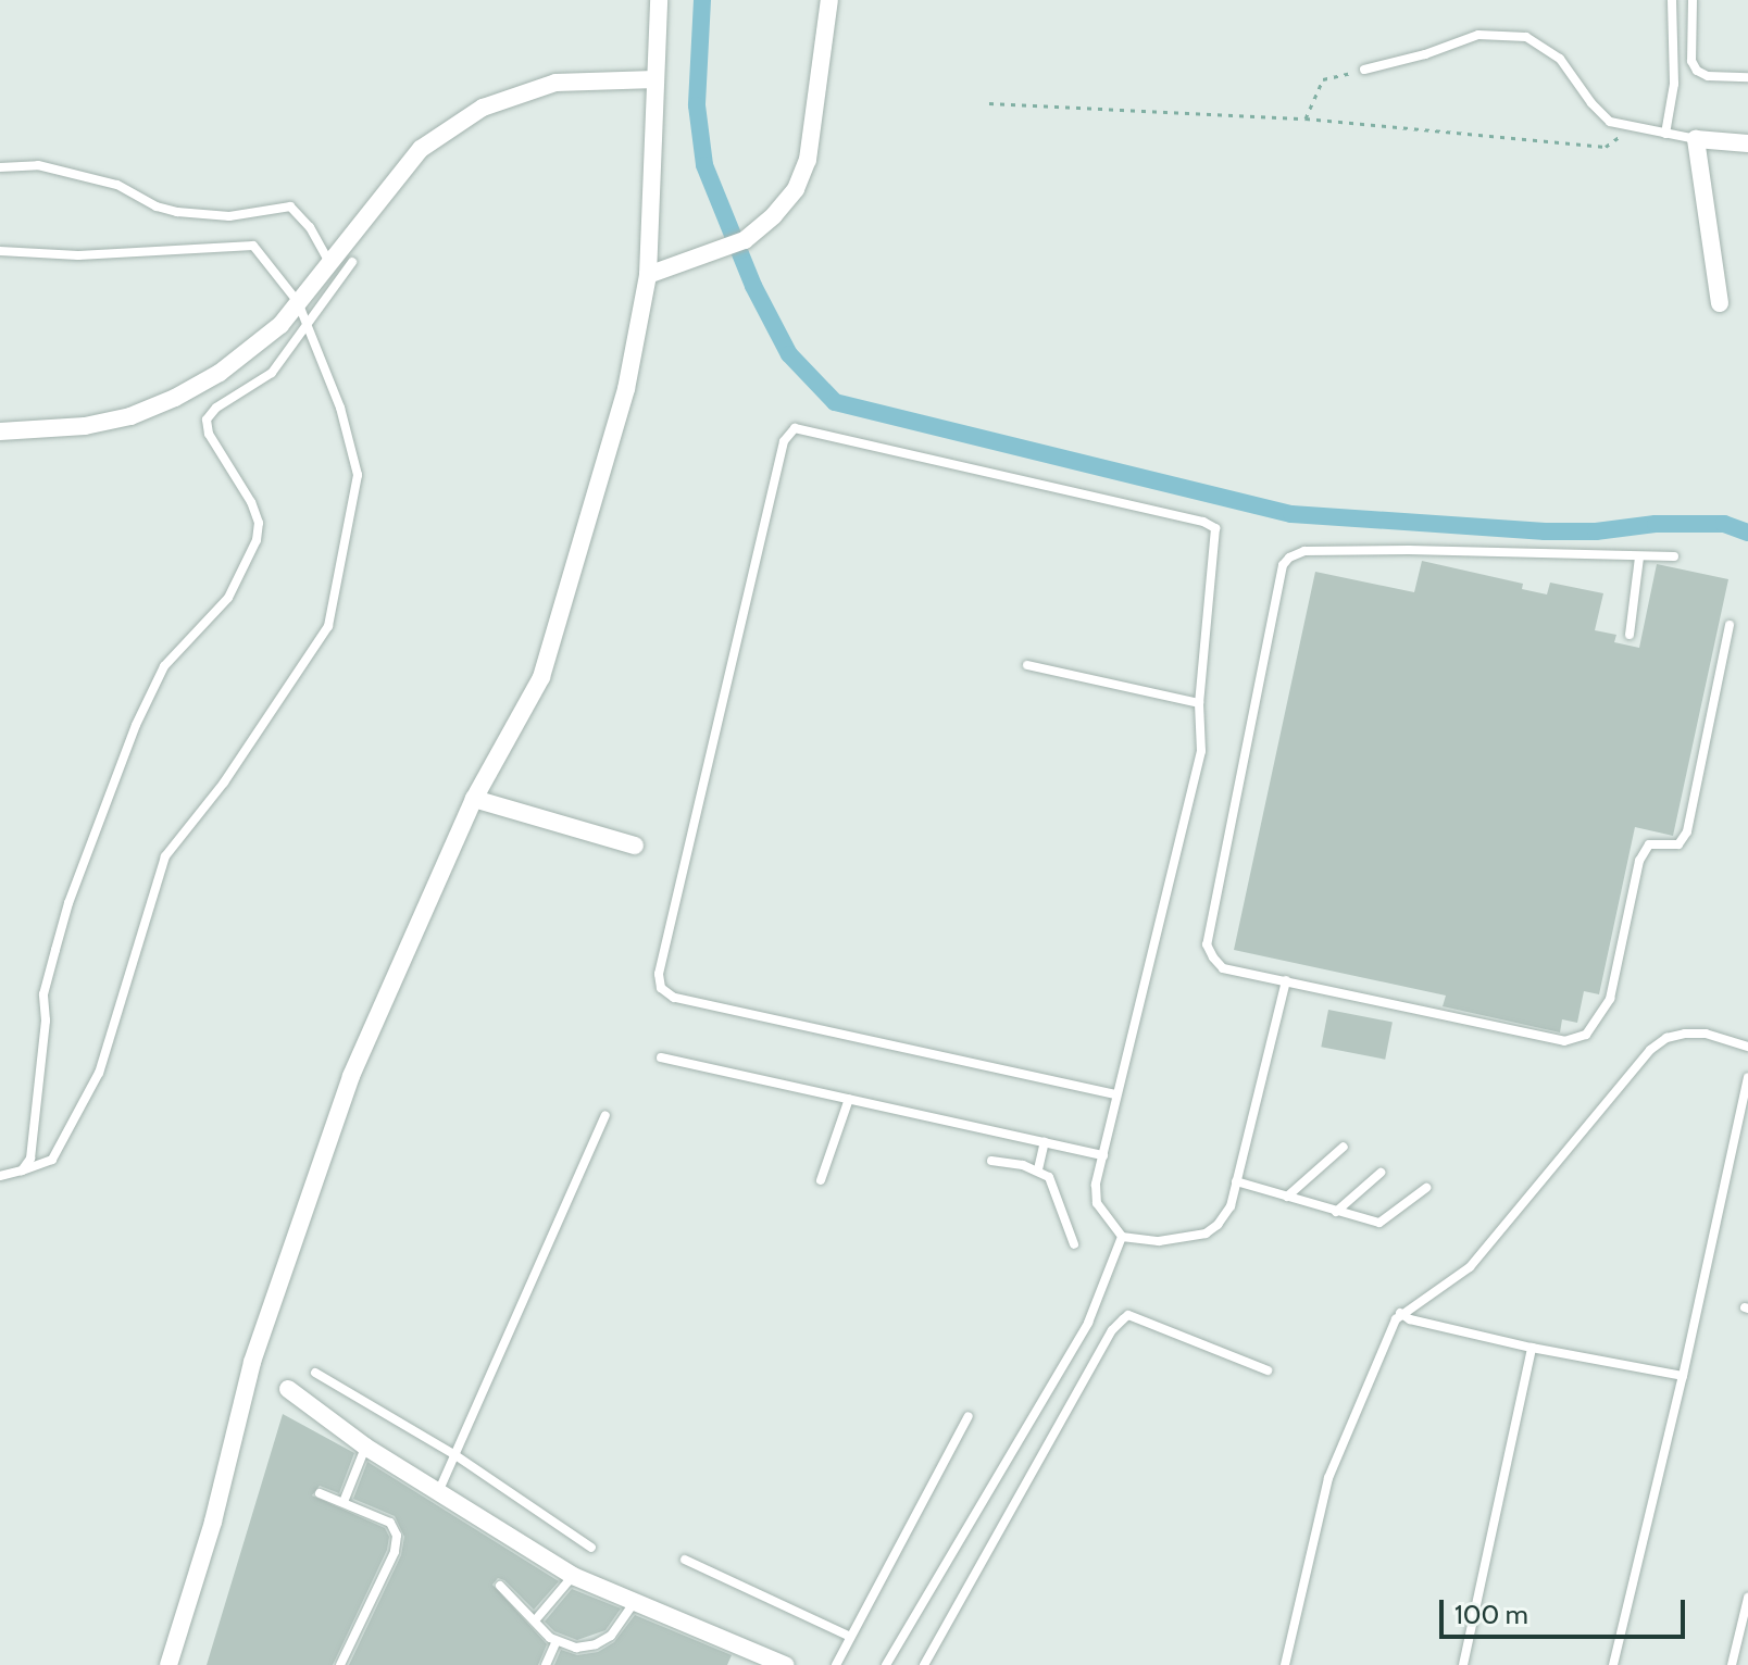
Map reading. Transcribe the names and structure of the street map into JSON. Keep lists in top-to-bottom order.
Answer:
{
  "scale_bar": "100 m"
}
